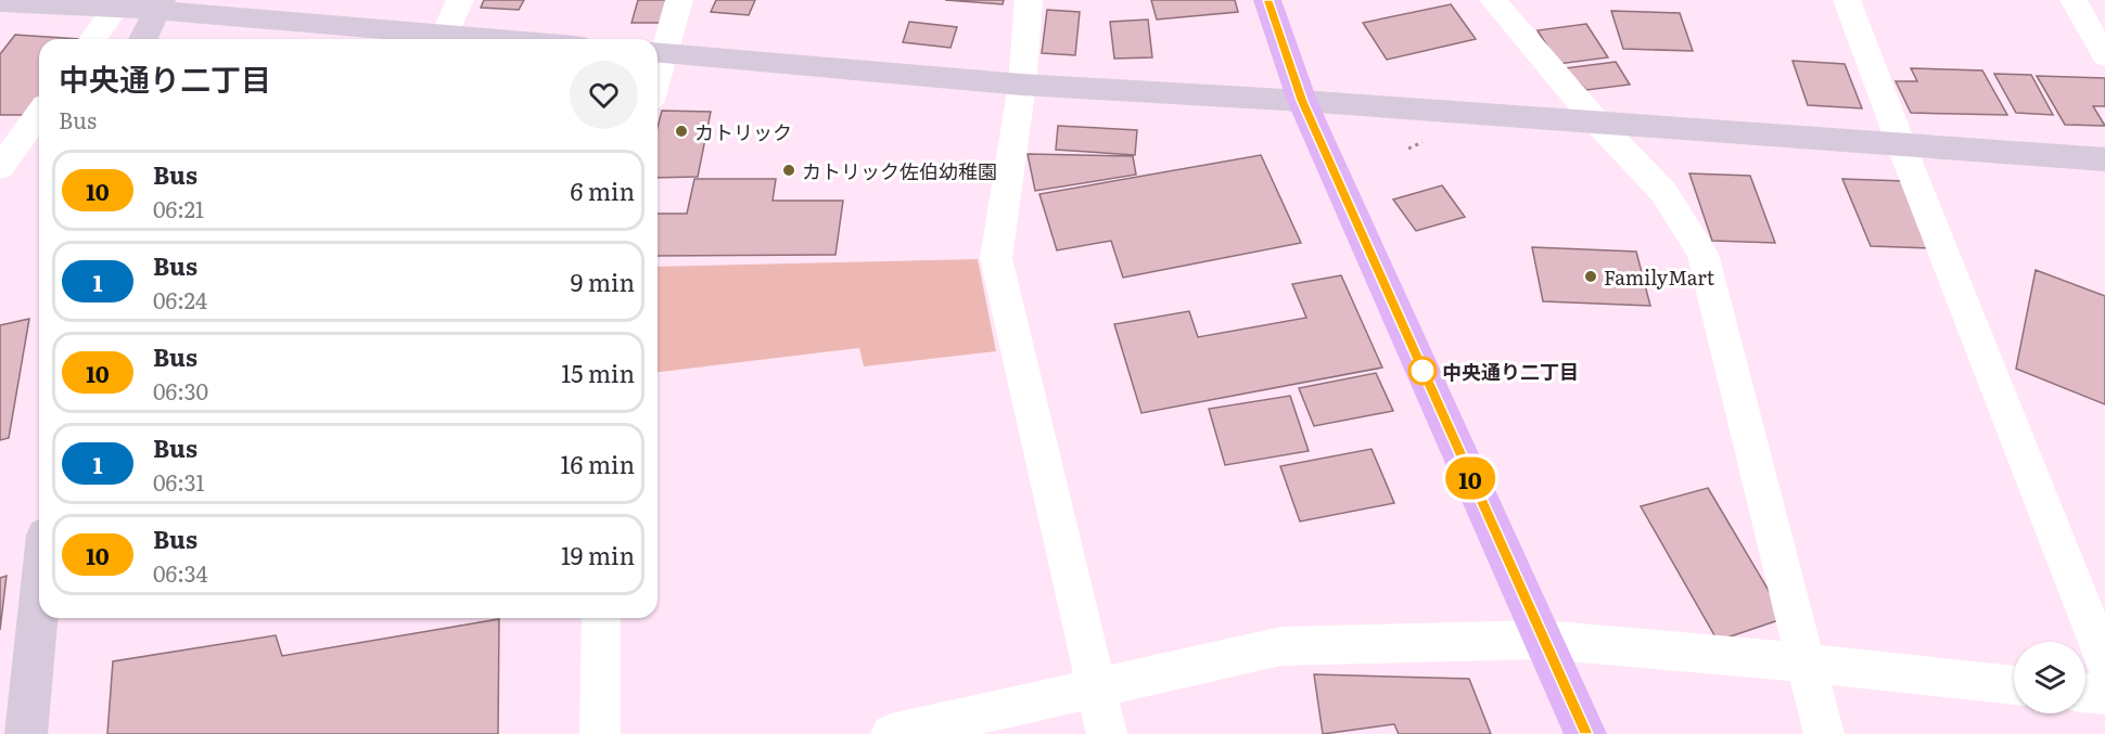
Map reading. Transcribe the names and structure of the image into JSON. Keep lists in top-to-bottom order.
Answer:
{
  "places": [
    "カトリック",
    "カトリック佐伯幼稚園",
    "FamilyMart",
    "中央通り二丁目"
  ],
  "lines": ["bus line 10"],
  "page": {
    "on_map": "10",
    "heading": ["中央通り二丁目", "Bus"],
    "list": [
      {
        "mark": "10",
        "name": "Bus",
        "note": "06:21",
        "value": "6 min"
      },
      {
        "mark": "1",
        "name": "Bus",
        "note": "06:24",
        "value": "9 min"
      },
      {
        "mark": "10",
        "name": "Bus",
        "note": "06:30",
        "value": "15 min"
      },
      {
        "mark": "1",
        "name": "Bus",
        "note": "06:31",
        "value": "16 min"
      },
      {
        "mark": "10",
        "name": "Bus",
        "note": "06:34",
        "value": "19 min"
      }
    ]
  }
}
